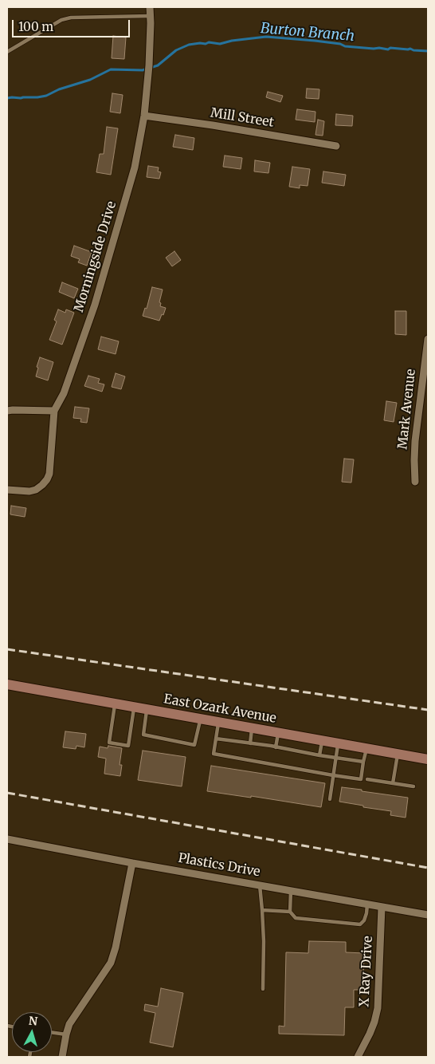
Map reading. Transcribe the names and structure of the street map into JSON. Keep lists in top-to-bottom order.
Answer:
{
  "streets": {
    "main road": ["East Ozark Avenue"],
    "street": [
      "Mill Street",
      "Morningside Drive",
      "Mark Avenue",
      "Plastics Drive",
      "X Ray Drive"
    ]
  },
  "crossings": [
    ["Mill Street", "Morningside Drive"],
    ["Plastics Drive", "X Ray Drive"]
  ],
  "water": ["Burton Branch"],
  "scale_bar": "100 m",
  "north": "top"
}
